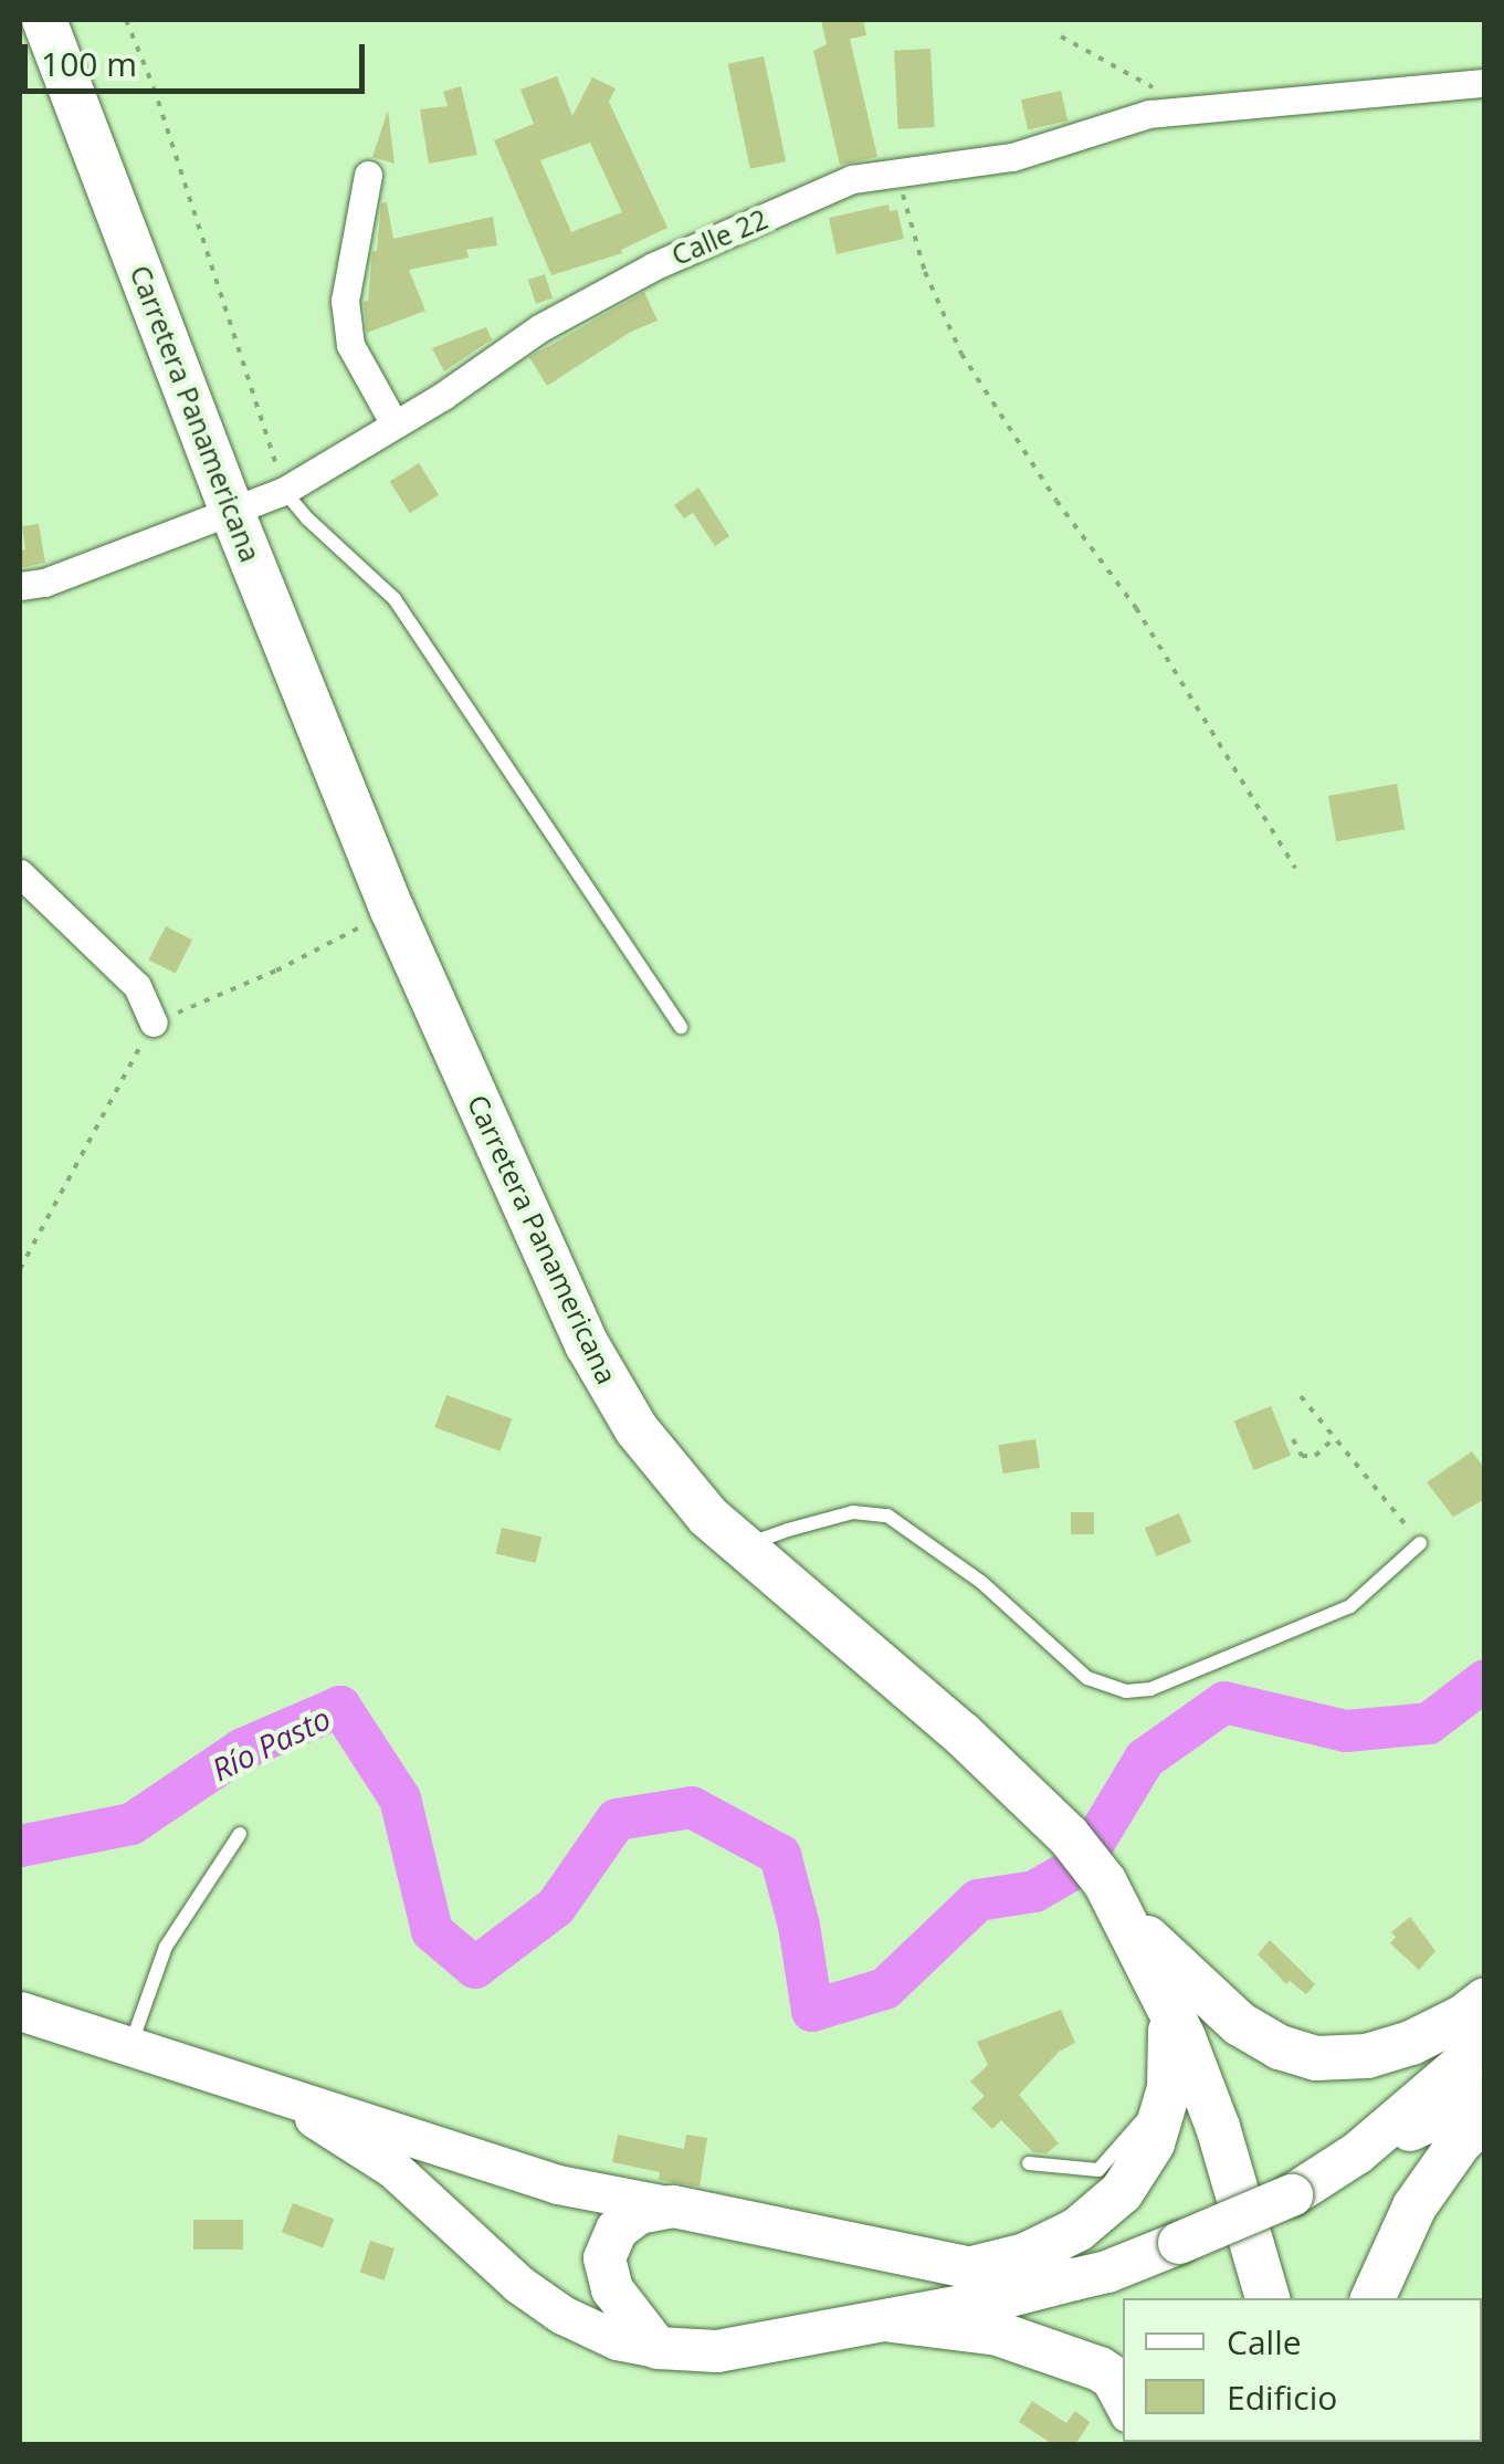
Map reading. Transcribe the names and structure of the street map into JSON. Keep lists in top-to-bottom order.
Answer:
{
  "streets": {
    "highway": ["Carretera Panamericana"],
    "street": ["Calle 22"]
  },
  "crossings": [
    ["Calle 22", "Carretera Panamericana"]
  ],
  "water": ["Río Pasto"],
  "legend": ["Calle", "Edificio"],
  "scale_bar": "100 m"
}
